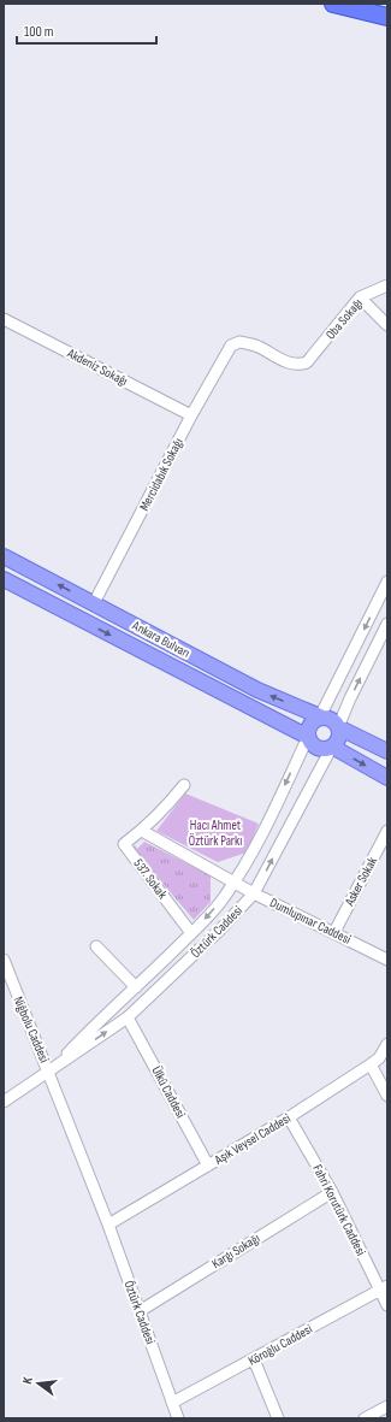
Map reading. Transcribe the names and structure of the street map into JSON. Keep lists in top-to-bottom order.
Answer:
{
  "streets": {
    "main road": ["Ankara Bulvarı"],
    "street": [
      "Oba Sokağı",
      "Akdeniz Sokağı",
      "Mercidabık Sokağı",
      "537. Sokak",
      "Asker Sokak",
      "Dumlupınar Caddesi",
      "Öztürk Caddesi",
      "Niğbolu Caddesi",
      "Ülkü Caddesi",
      "Aşık Veysel Caddesi",
      "Fahri Korutürk Caddesi",
      "Kargı Sokağı",
      "Köroğlu Caddesi"
    ]
  },
  "crossings": [
    ["Oba Sokağı", "Mercidabık Sokağı"],
    ["Akdeniz Sokağı", "Mercidabık Sokağı"],
    ["Mercidabık Sokağı", "Ankara Bulvarı"],
    ["Ankara Bulvarı", "Öztürk Caddesi"],
    ["537. Sokak", "Dumlupınar Caddesi"],
    ["537. Sokak", "Öztürk Caddesi"],
    ["Asker Sokak", "Dumlupınar Caddesi"],
    ["Dumlupınar Caddesi", "Öztürk Caddesi"],
    ["Öztürk Caddesi", "Niğbolu Caddesi"],
    ["Öztürk Caddesi", "Ülkü Caddesi"],
    ["Öztürk Caddesi", "Aşık Veysel Caddesi"],
    ["Öztürk Caddesi", "Kargı Sokağı"],
    ["Öztürk Caddesi", "Köroğlu Caddesi"],
    ["Ülkü Caddesi", "Aşık Veysel Caddesi"],
    ["Aşık Veysel Caddesi", "Fahri Korutürk Caddesi"],
    ["Fahri Korutürk Caddesi", "Kargı Sokağı"],
    ["Fahri Korutürk Caddesi", "Köroğlu Caddesi"]
  ],
  "parks": ["Hacı Ahmet Öztürk Parkı"],
  "scale_bar": "100 m",
  "north": "left"
}
